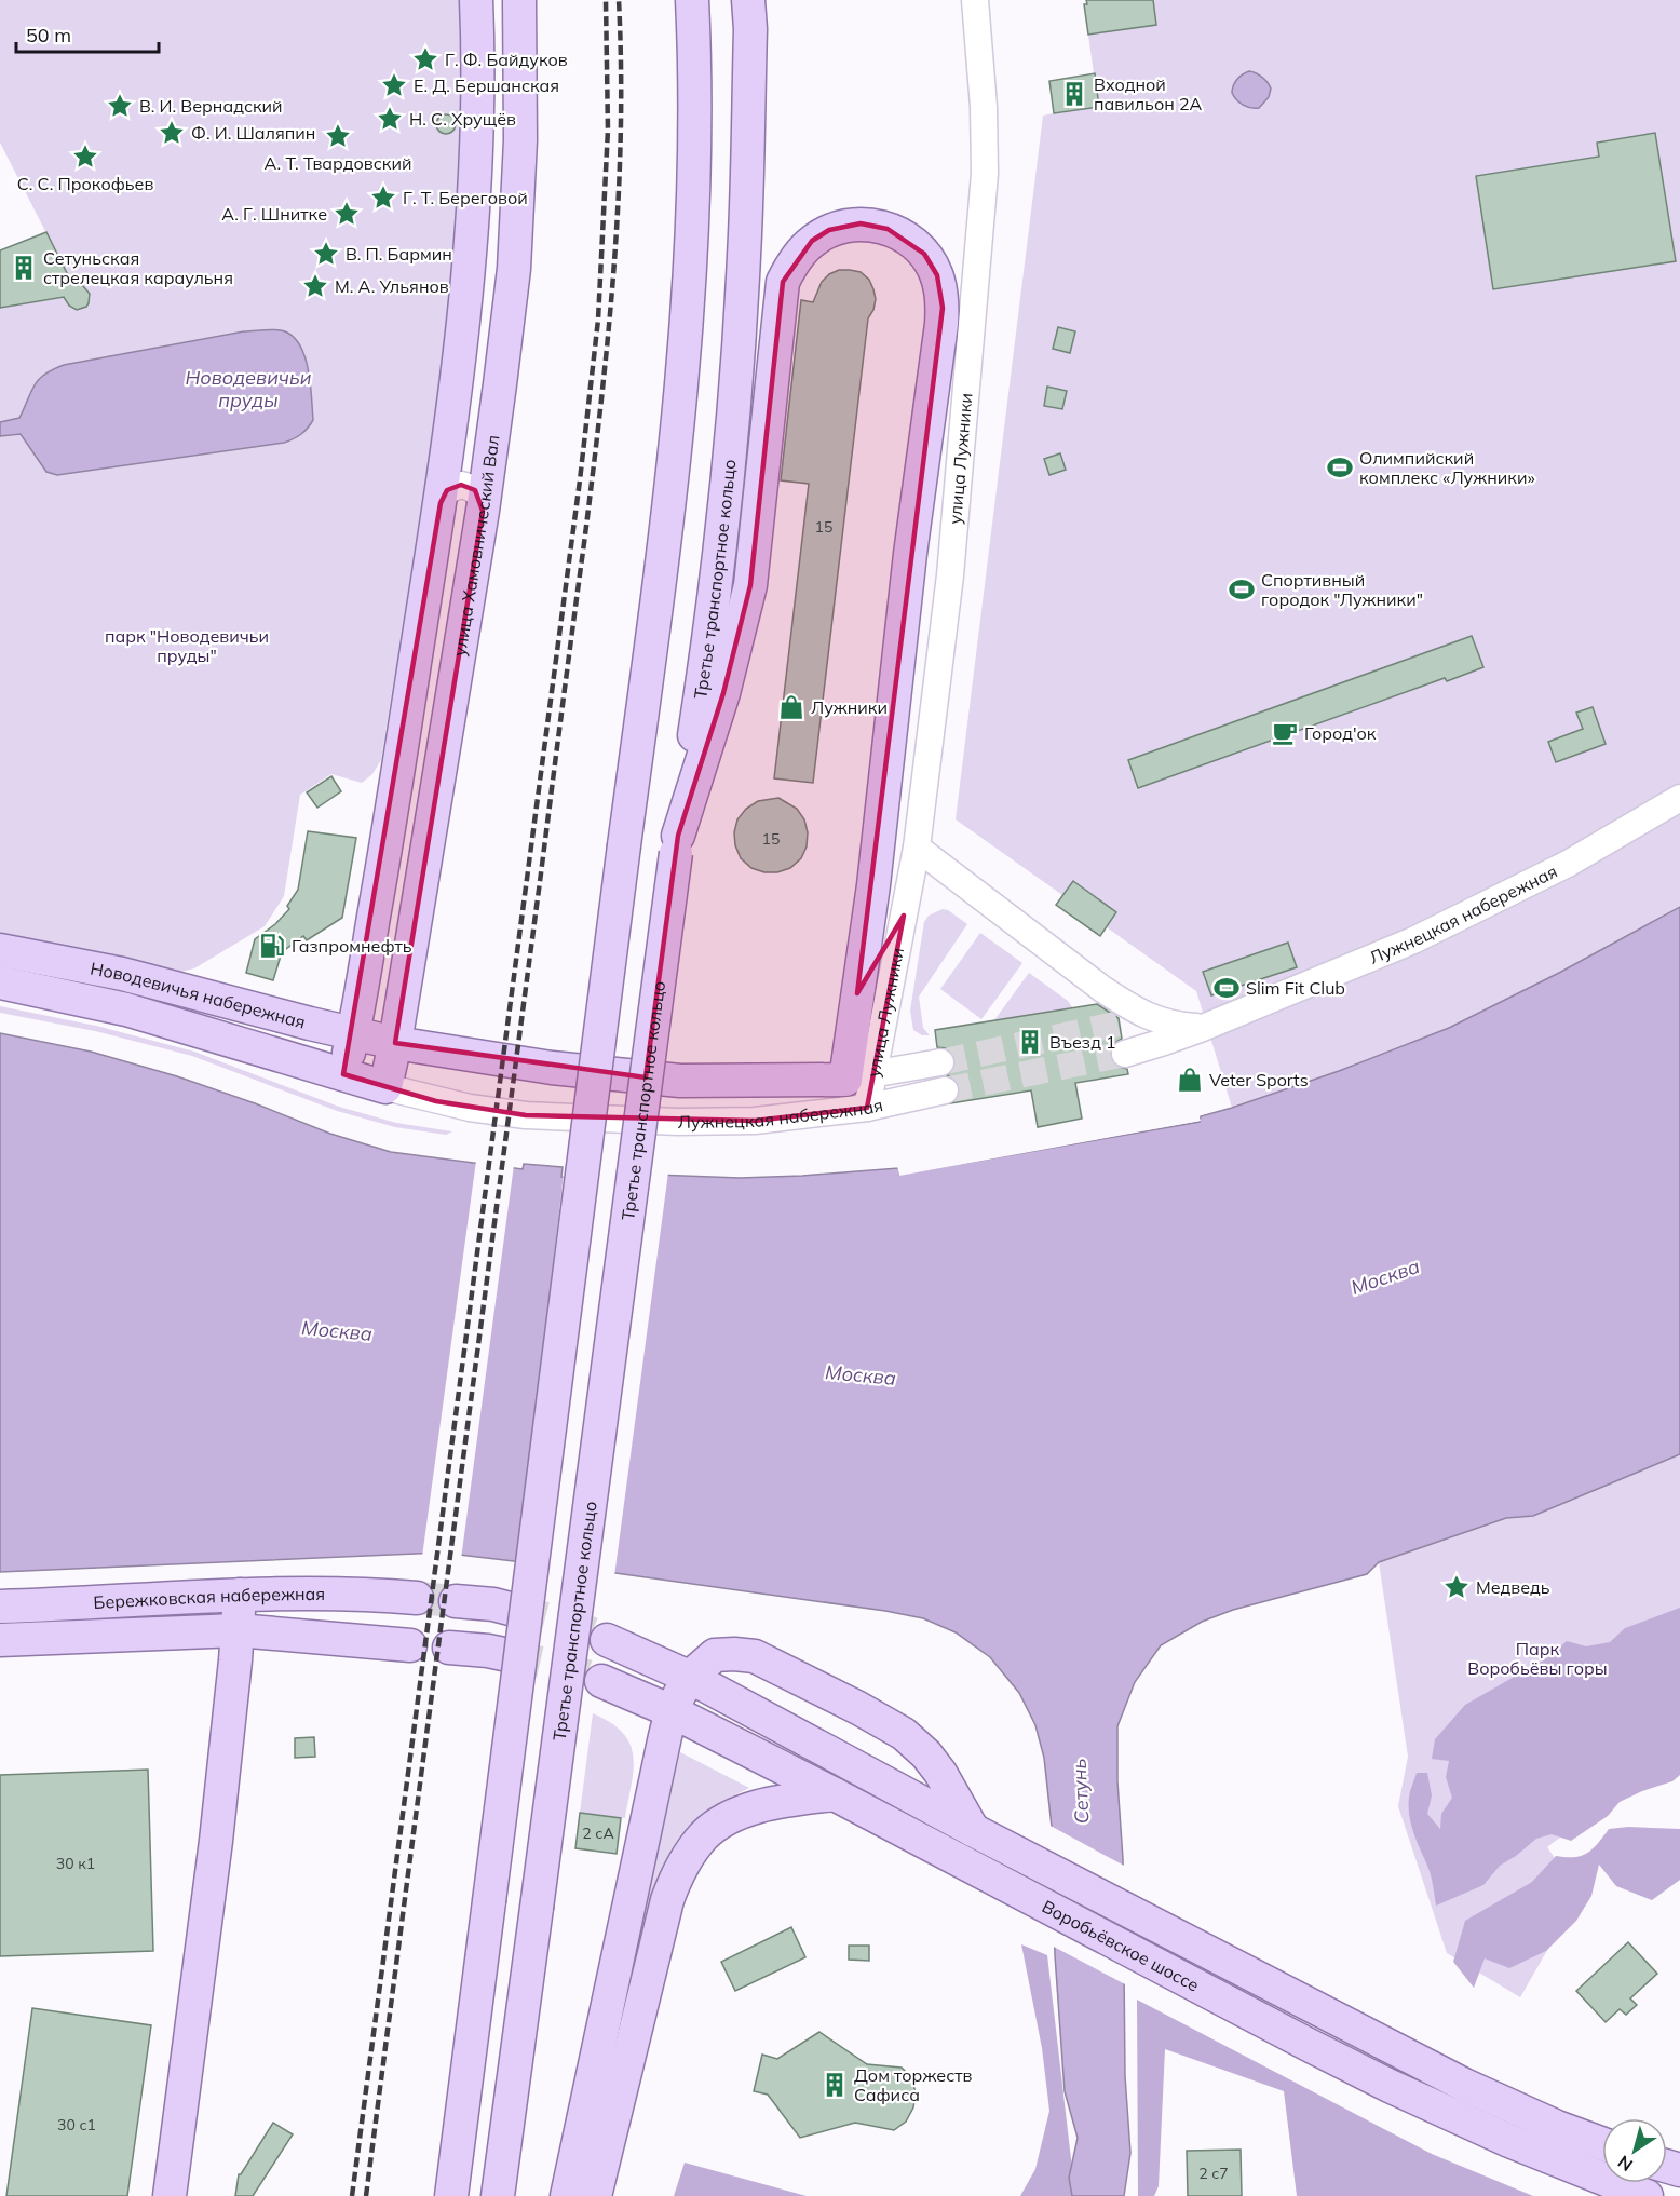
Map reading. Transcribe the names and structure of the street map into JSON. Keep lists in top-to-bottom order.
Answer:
{
  "streets": {
    "main road": [
      "улица Хамовнический Вал",
      "Третье транспортное кольцо",
      "Лужнецкая набережная",
      "Новодевичья набережная",
      "Бережковская набережная",
      "Воробьёвское шоссе"
    ],
    "street": ["улица Лужники"]
  },
  "crossings": [
    ["улица Лужники", "Лужнецкая набережная"],
    ["улица Хамовнический Вал", "Лужнецкая набережная"],
    ["улица Хамовнический Вал", "Новодевичья набережная"],
    ["Лужнецкая набережная", "Новодевичья набережная"]
  ],
  "water": ["Новодевичьи пруды", "Москва", "Сетунь"],
  "parks": ["парк \"Новодевичьи пруды\"", "Парк Воробьёвы горы"],
  "places": {
    "place": [
      "Г. Ф. Байдуков",
      "Е. Д. Бершанская",
      "В. И. Вернадский",
      "Н. С. Хрущёв",
      "Ф. И. Шаляпин",
      "А. Т. Твардовский",
      "С. С. Прокофьев",
      "Г. Т. Береговой",
      "А. Г. Шнитке",
      "В. П. Бармин",
      "М. А. Ульянов",
      "Медведь"
    ],
    "building": [
      "Входной павильон 2A",
      "Сетуньская стрелецкая караульня",
      "Въезд 1",
      "Дом торжеств Сафиса"
    ],
    "sports": ["Олимпийский комплекс «Лужники»", "Спортивный городок \"Лужники\"", "Slim Fit Club"],
    "shop": ["Лужники", "Veter Sports"],
    "cafe": ["Город'ок"],
    "fuel station": ["Газпромнефть"]
  },
  "house_numbers": [
    "15",
    "15",
    "2 сА",
    "30 к1",
    "30 с1",
    "2 с7"
  ],
  "scale_bar": "50 m",
  "north": "bottom left"
}
